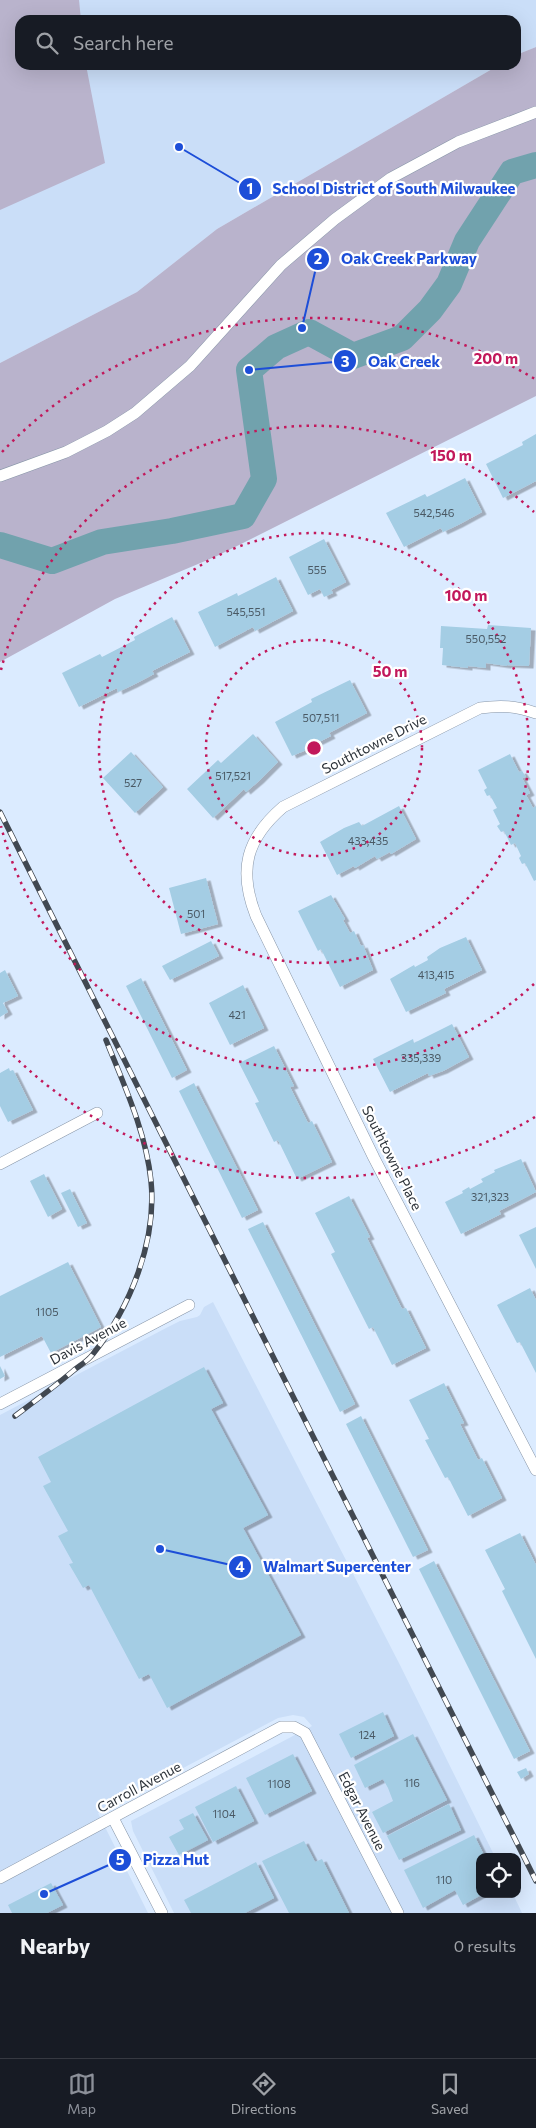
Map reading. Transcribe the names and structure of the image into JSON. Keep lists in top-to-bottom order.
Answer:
{
  "streets": {
    "street": [
      "Southtowne Drive",
      "Southtowne Place",
      "Davis Avenue",
      "Carroll Avenue",
      "Edgar Avenue"
    ]
  },
  "crossings": [
    ["Southtowne Drive", "Southtowne Place"],
    ["Carroll Avenue", "Edgar Avenue"]
  ],
  "places": [
    "School District of South Milwaukee",
    "Oak Creek Parkway",
    "Oak Creek",
    "Walmart Supercenter",
    "Pizza Hut"
  ],
  "house_numbers": [
    "542,546",
    "555",
    "545,551",
    "550,552",
    "507,511",
    "517,521",
    "527",
    "433,435",
    "501",
    "413,415",
    "421",
    "335,339",
    "321,323",
    "1105",
    "124",
    "116",
    "1108",
    "1104",
    "110"
  ],
  "page": {
    "search": "Search here",
    "heading": ["Nearby", "0 results"],
    "nav": ["Map", "Directions", "Saved"]
  },
  "rings": [
    "200 m",
    "150 m",
    "100 m",
    "50 m"
  ]
}
